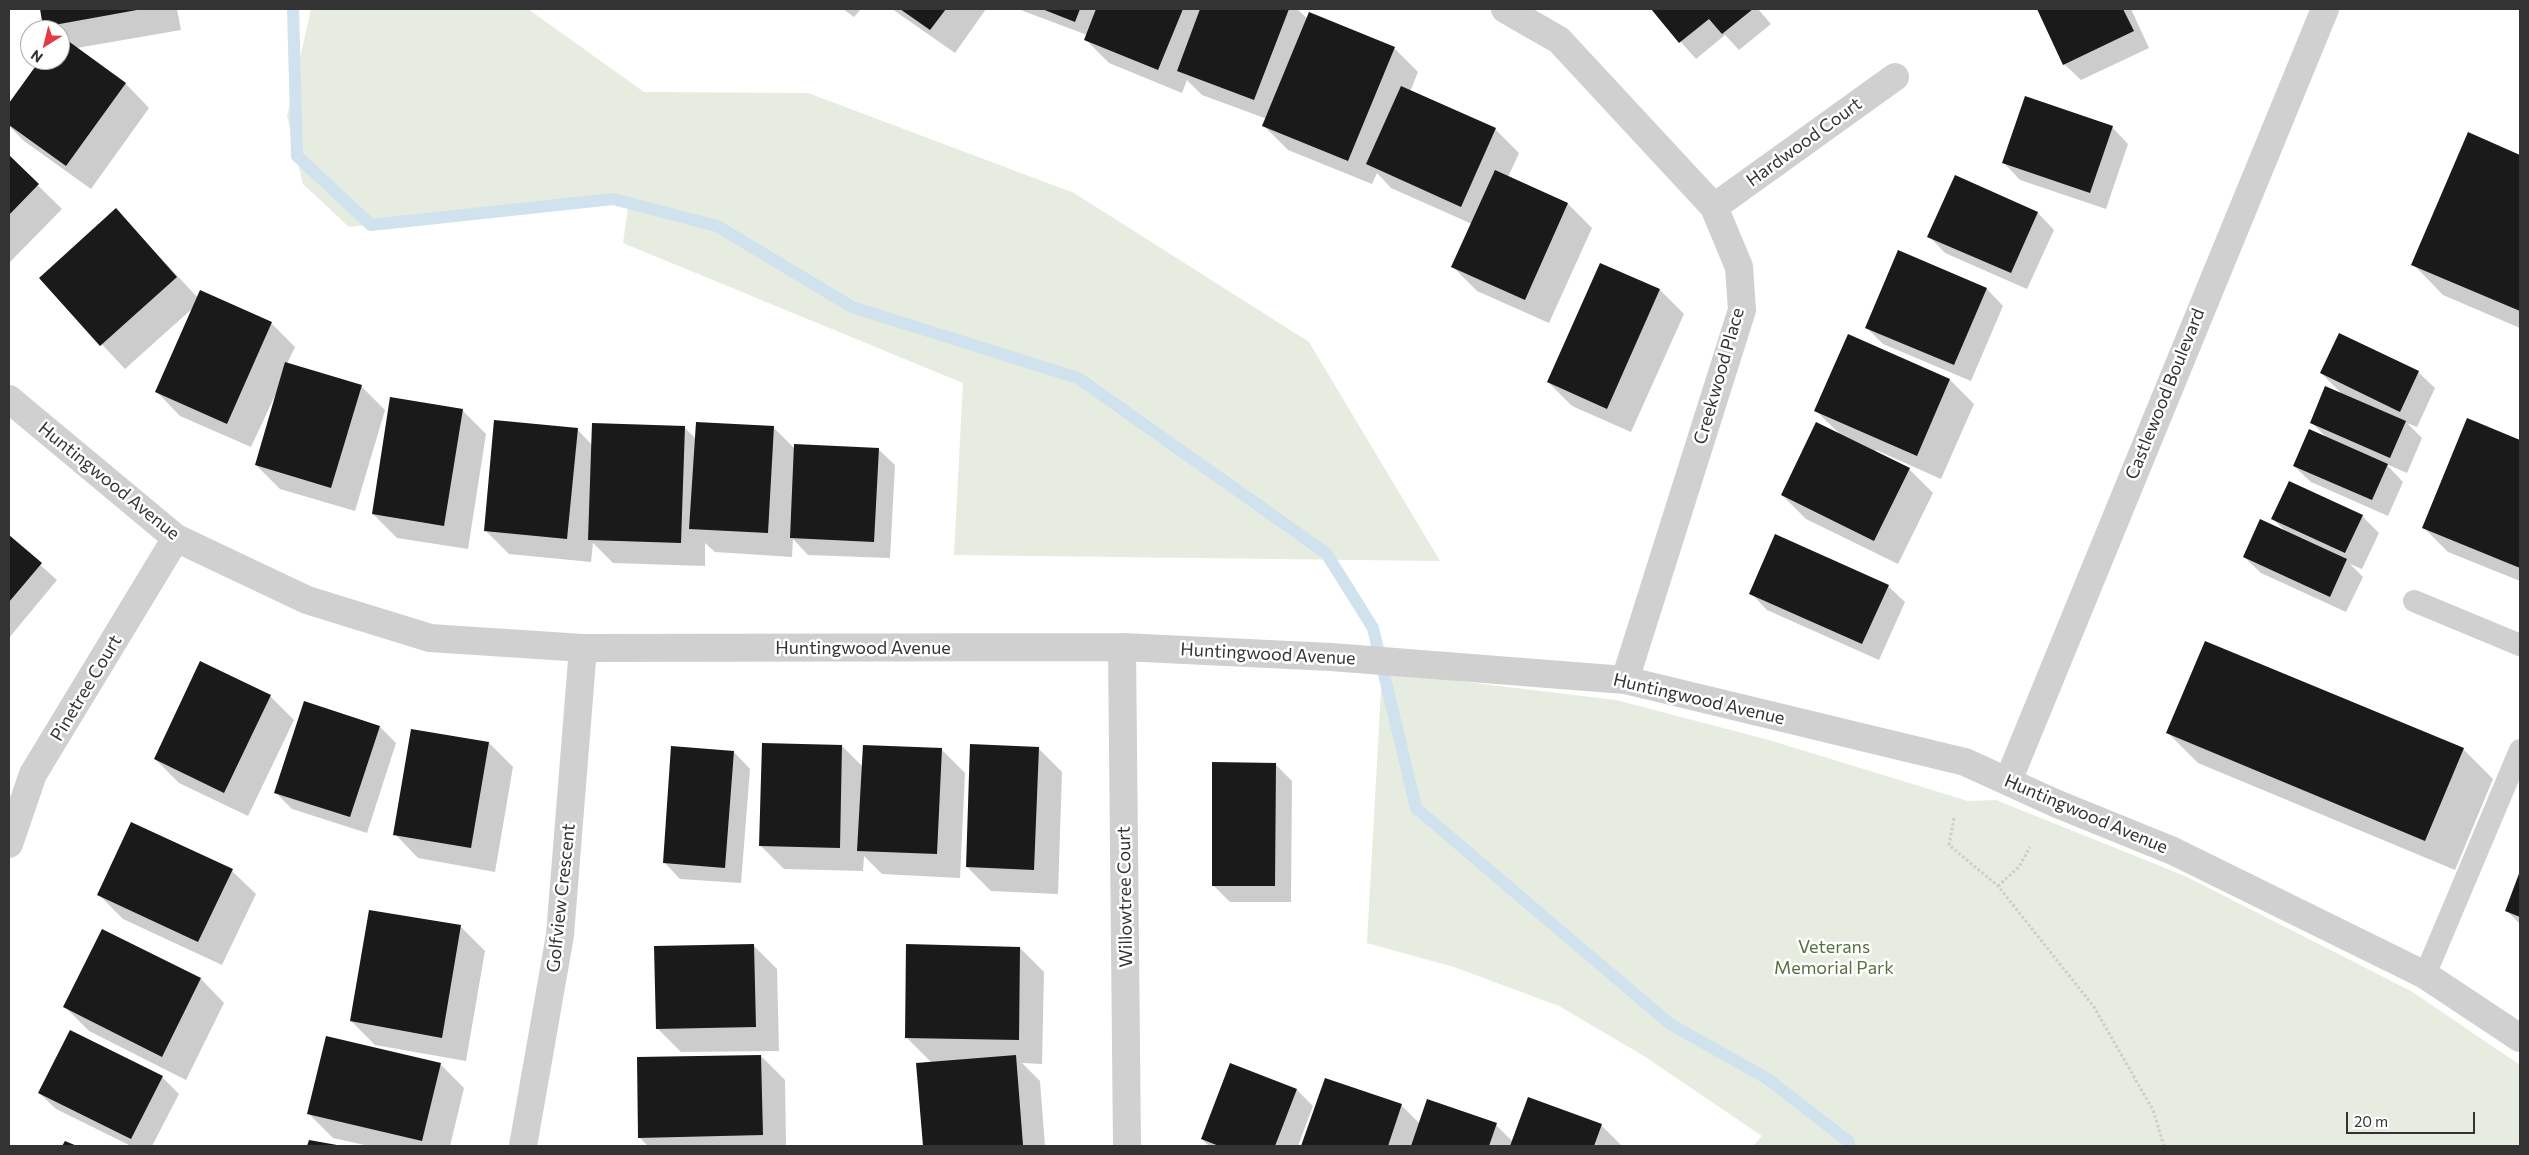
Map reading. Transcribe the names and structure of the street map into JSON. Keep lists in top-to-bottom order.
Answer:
{
  "streets": {
    "street": [
      "Hardwood Court",
      "Creekwood Place",
      "Castlewood Boulevard",
      "Huntingwood Avenue",
      "Pinetree Court",
      "Willowtree Court",
      "Golfview Crescent"
    ]
  },
  "crossings": [
    ["Hardwood Court", "Creekwood Place"],
    ["Creekwood Place", "Huntingwood Avenue"],
    ["Castlewood Boulevard", "Huntingwood Avenue"],
    ["Huntingwood Avenue", "Pinetree Court"],
    ["Huntingwood Avenue", "Willowtree Court"],
    ["Huntingwood Avenue", "Golfview Crescent"]
  ],
  "parks": ["Veterans Memorial Park"],
  "scale_bar": "20 m",
  "north": "bottom left"
}
